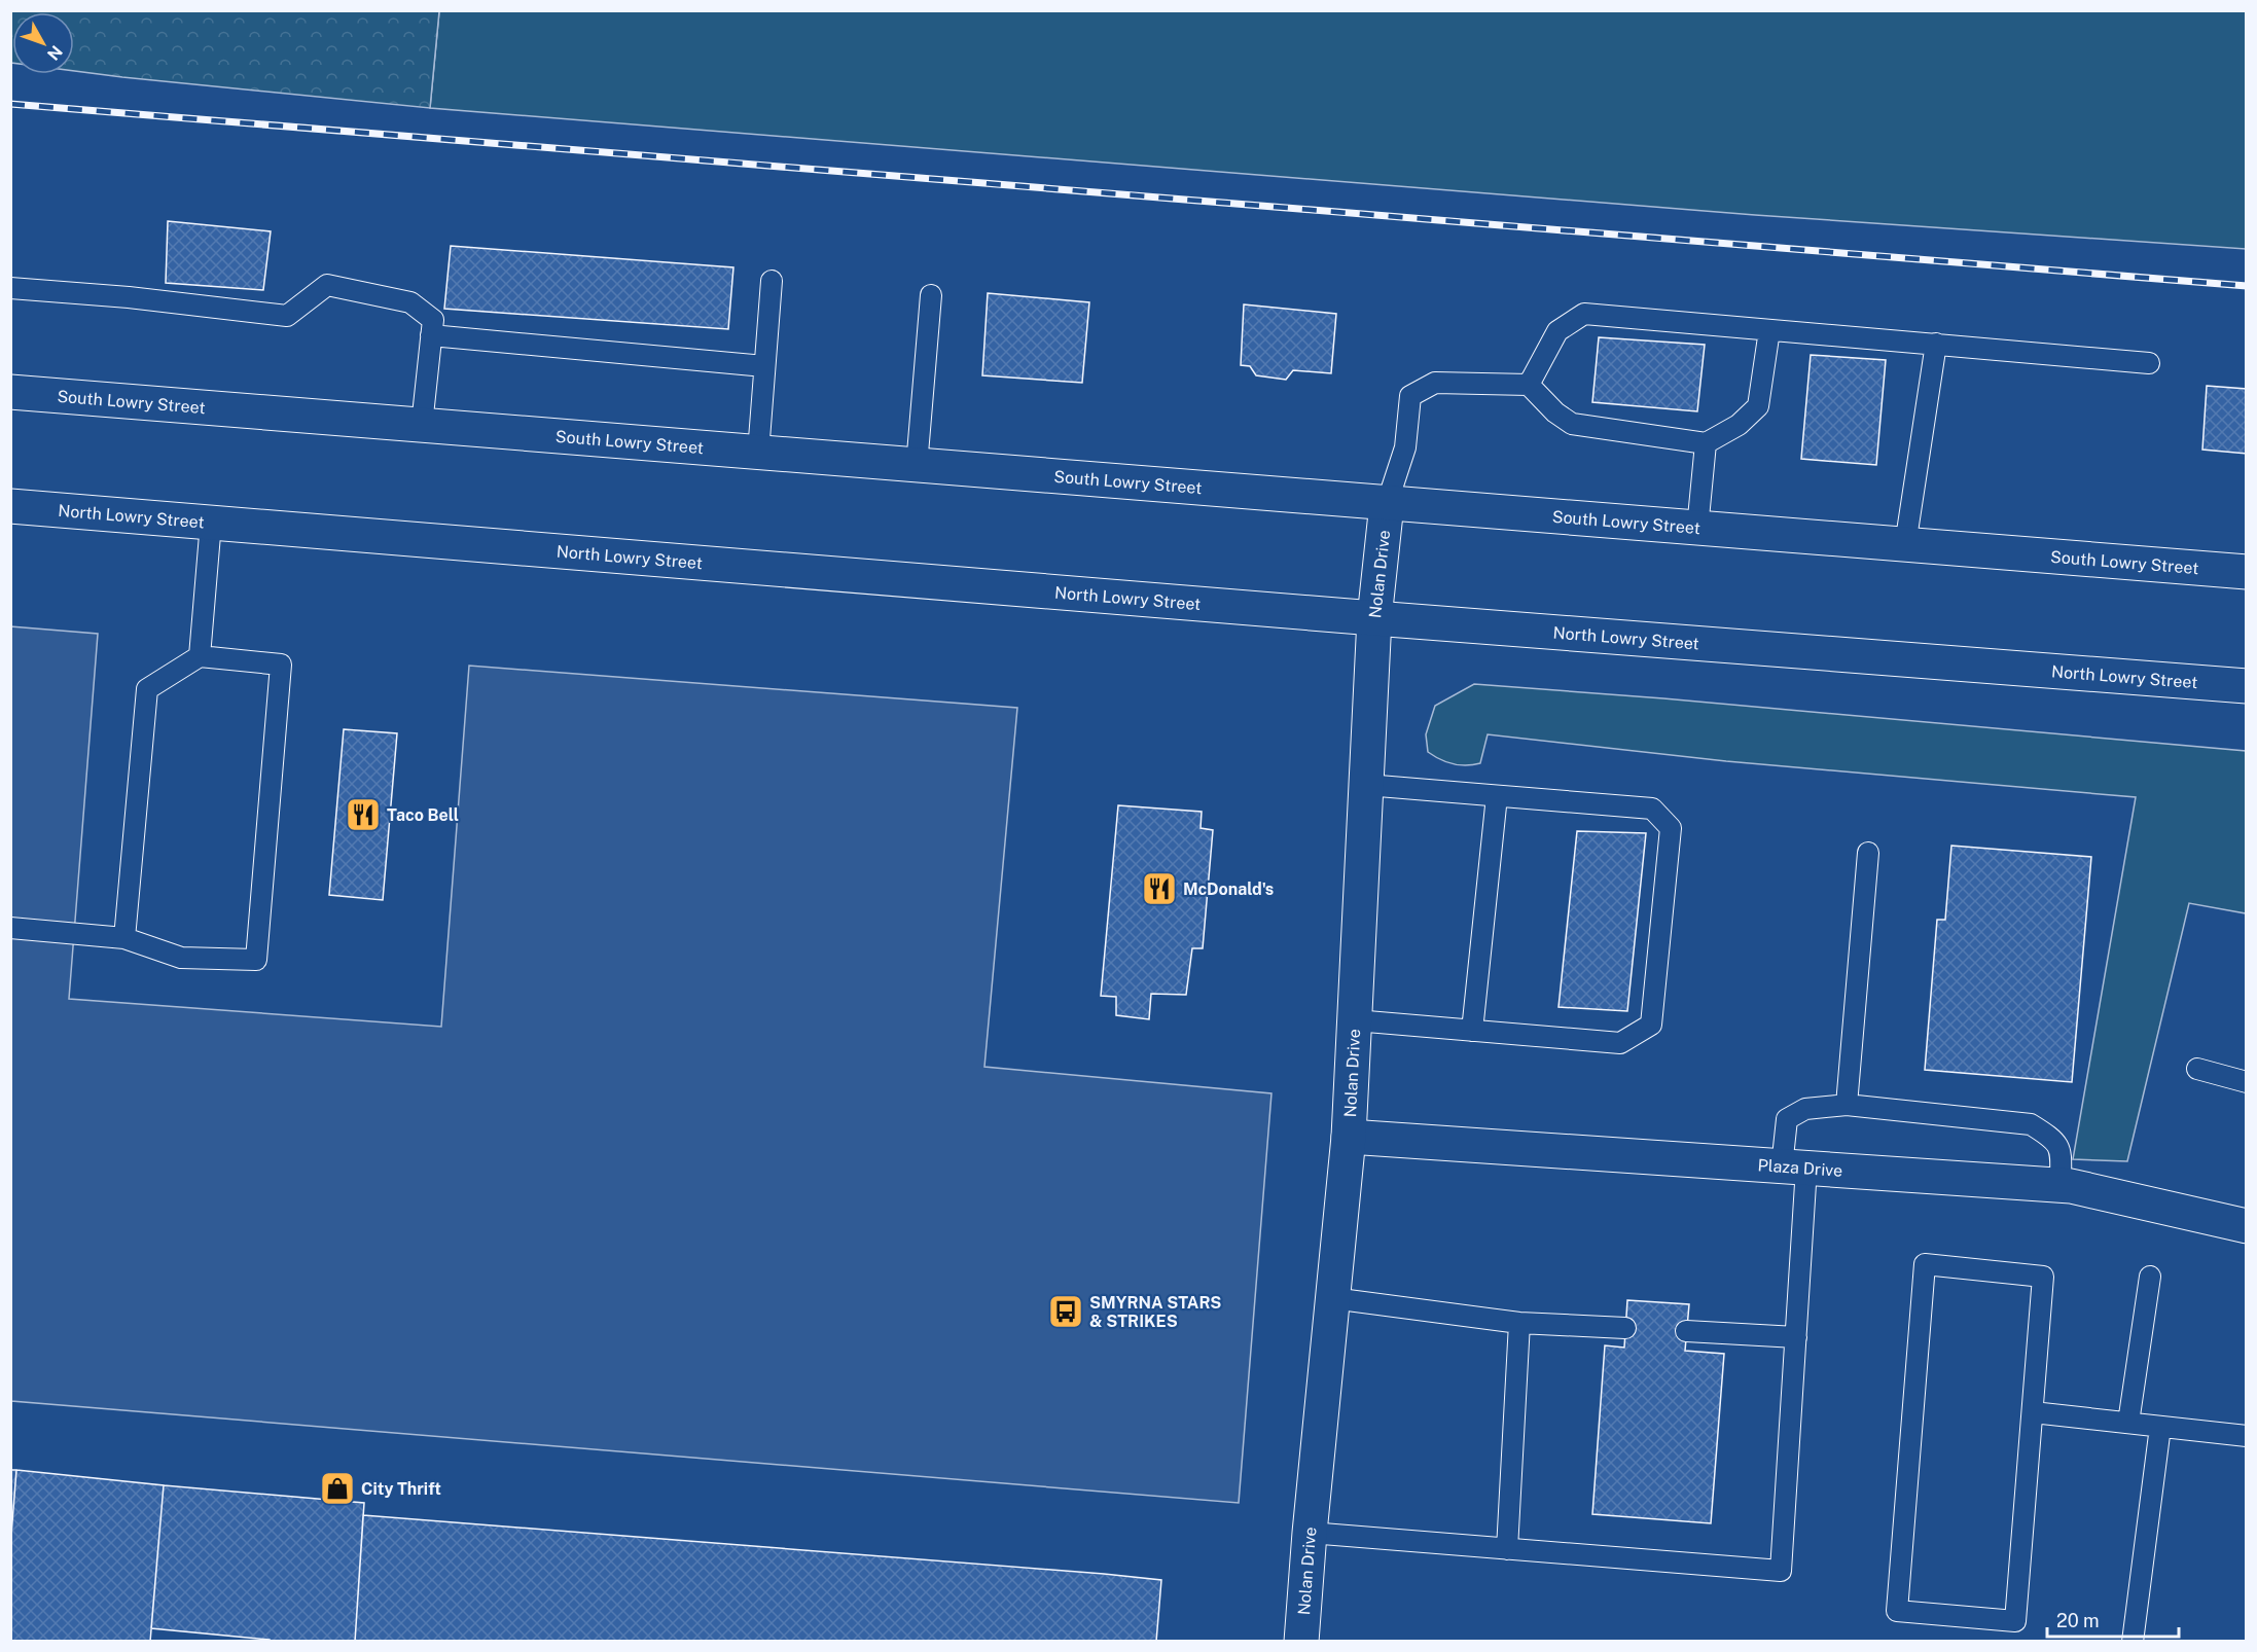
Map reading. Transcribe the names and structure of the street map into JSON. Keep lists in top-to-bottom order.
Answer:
{
  "streets": {
    "main road": [
      "South Lowry Street",
      "North Lowry Street",
      "Nolan Drive",
      "Plaza Drive"
    ]
  },
  "crossings": [
    ["South Lowry Street", "Nolan Drive"],
    ["North Lowry Street", "Nolan Drive"],
    ["Nolan Drive", "Plaza Drive"]
  ],
  "places": {
    "restaurant": ["Taco Bell", "McDonald's"],
    "bus stop": ["SMYRNA STARS & STRIKES"],
    "shop": ["City Thrift"]
  },
  "scale_bar": "20 m",
  "north": "bottom right"
}
